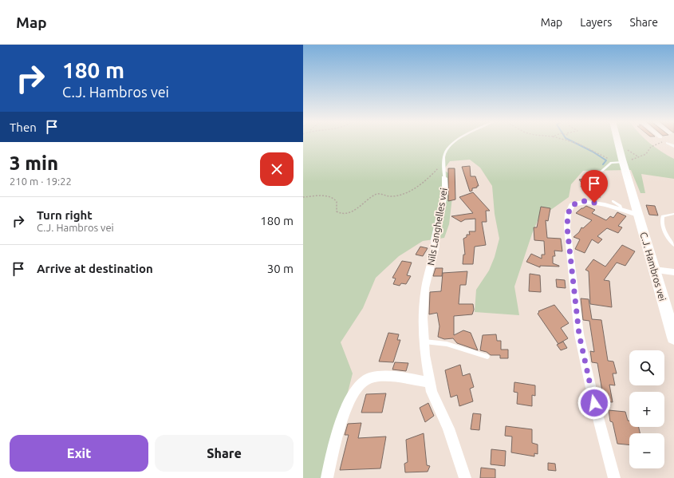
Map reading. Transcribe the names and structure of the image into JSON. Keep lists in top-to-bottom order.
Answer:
{
  "streets": {
    "main road": ["C.J. Hambros vei"],
    "street": ["Nils Langhelles vei"]
  },
  "page": {
    "header": "Map",
    "nav": ["Map", "Layers", "Share"],
    "turn": ["180 m", "C.J. Hambros vei"],
    "then": "Then",
    "heading": ["3 min", "210 m · 19:22"],
    "list": [
      {
        "name": "Turn right",
        "note": "C.J. Hambros vei",
        "value": "180 m"
      },
      {
        "name": "Arrive at destination",
        "value": "30 m"
      }
    ],
    "map_buttons": ["+", "−"],
    "buttons": ["Exit", "Share"]
  }
}
